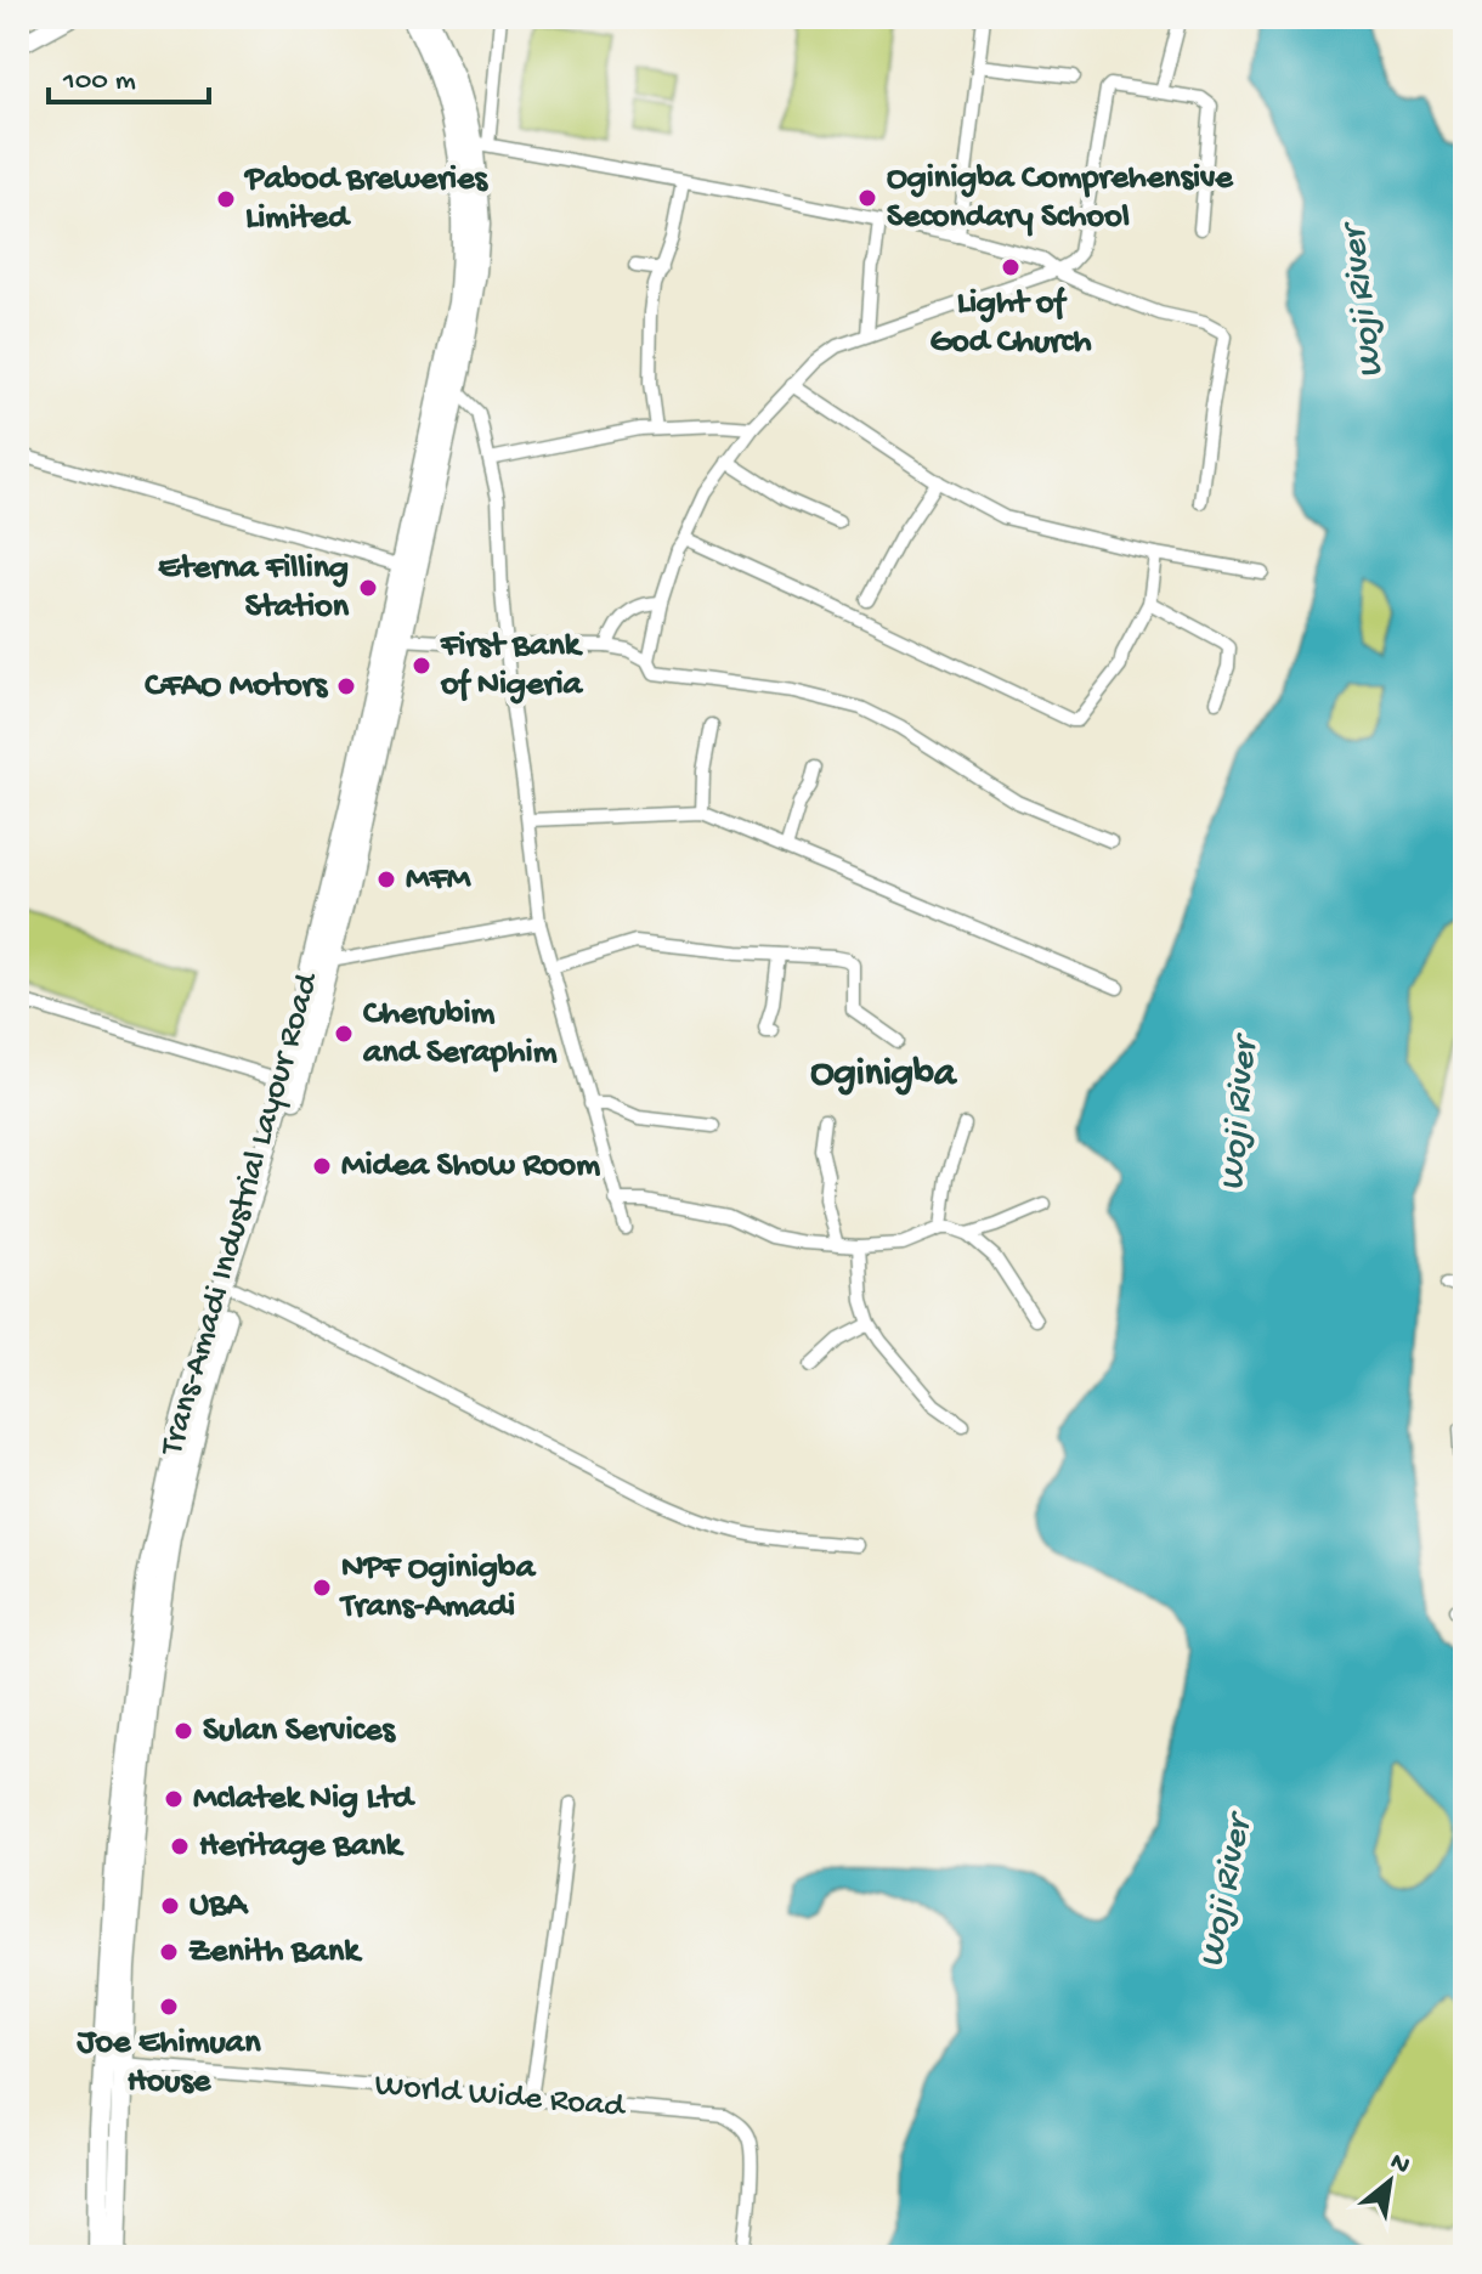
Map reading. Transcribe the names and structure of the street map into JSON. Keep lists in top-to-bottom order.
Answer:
{
  "streets": {
    "main road": ["Trans-Amadi Industrial Layour Road"],
    "street": ["World Wide Road"]
  },
  "crossings": [
    ["Trans-Amadi Industrial Layour Road", "World Wide Road"]
  ],
  "districts": ["Oginigba"],
  "water": ["Woji River"],
  "places": [
    "Oginigba Comprehensive Secondary School",
    "Pabod Breweries Limited",
    "Light of God Church",
    "Eterna Filling Station",
    "First Bank of Nigeria",
    "CFAO Motors",
    "MFM",
    "Cherubim and Seraphim",
    "Midea Show Room",
    "NPF Oginigba Trans-Amadi",
    "Sulan Services",
    "Mclatek Nig Ltd",
    "Heritage Bank",
    "UBA",
    "Zenith Bank",
    "Joe Ehimuan House"
  ],
  "scale_bar": "100 m",
  "north": "top right"
}
